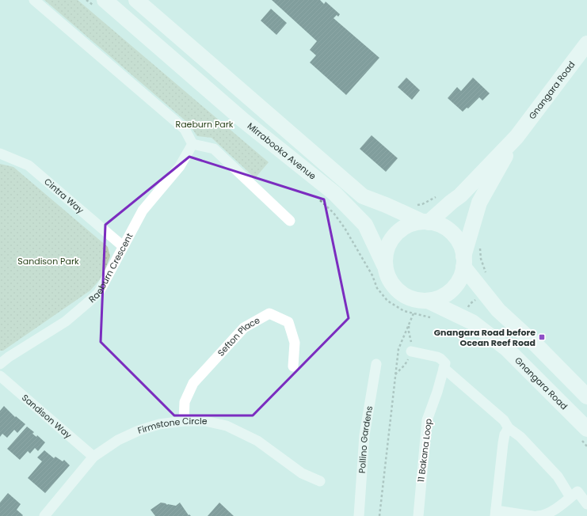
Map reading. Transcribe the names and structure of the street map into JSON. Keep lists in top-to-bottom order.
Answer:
{
  "streets": {
    "main road": ["Gnangara Road", "Mirrabooka Avenue"],
    "street": [
      "Cintra Way",
      "Raeburn Crescent",
      "Sefton Place",
      "Sandison Way",
      "Firmstone Circle",
      "Pollino Gardens",
      "11 Bakana Loop"
    ]
  },
  "crossings": [
    ["Gnangara Road", "Mirrabooka Avenue"],
    ["Cintra Way", "Raeburn Crescent"],
    ["Sefton Place", "Firmstone Circle"],
    ["Sandison Way", "Firmstone Circle"]
  ],
  "parks": ["Raeburn Park", "Sandison Park"],
  "places": {
    "transit": ["Gnangara Road before Ocean Reef Road"]
  }
}
